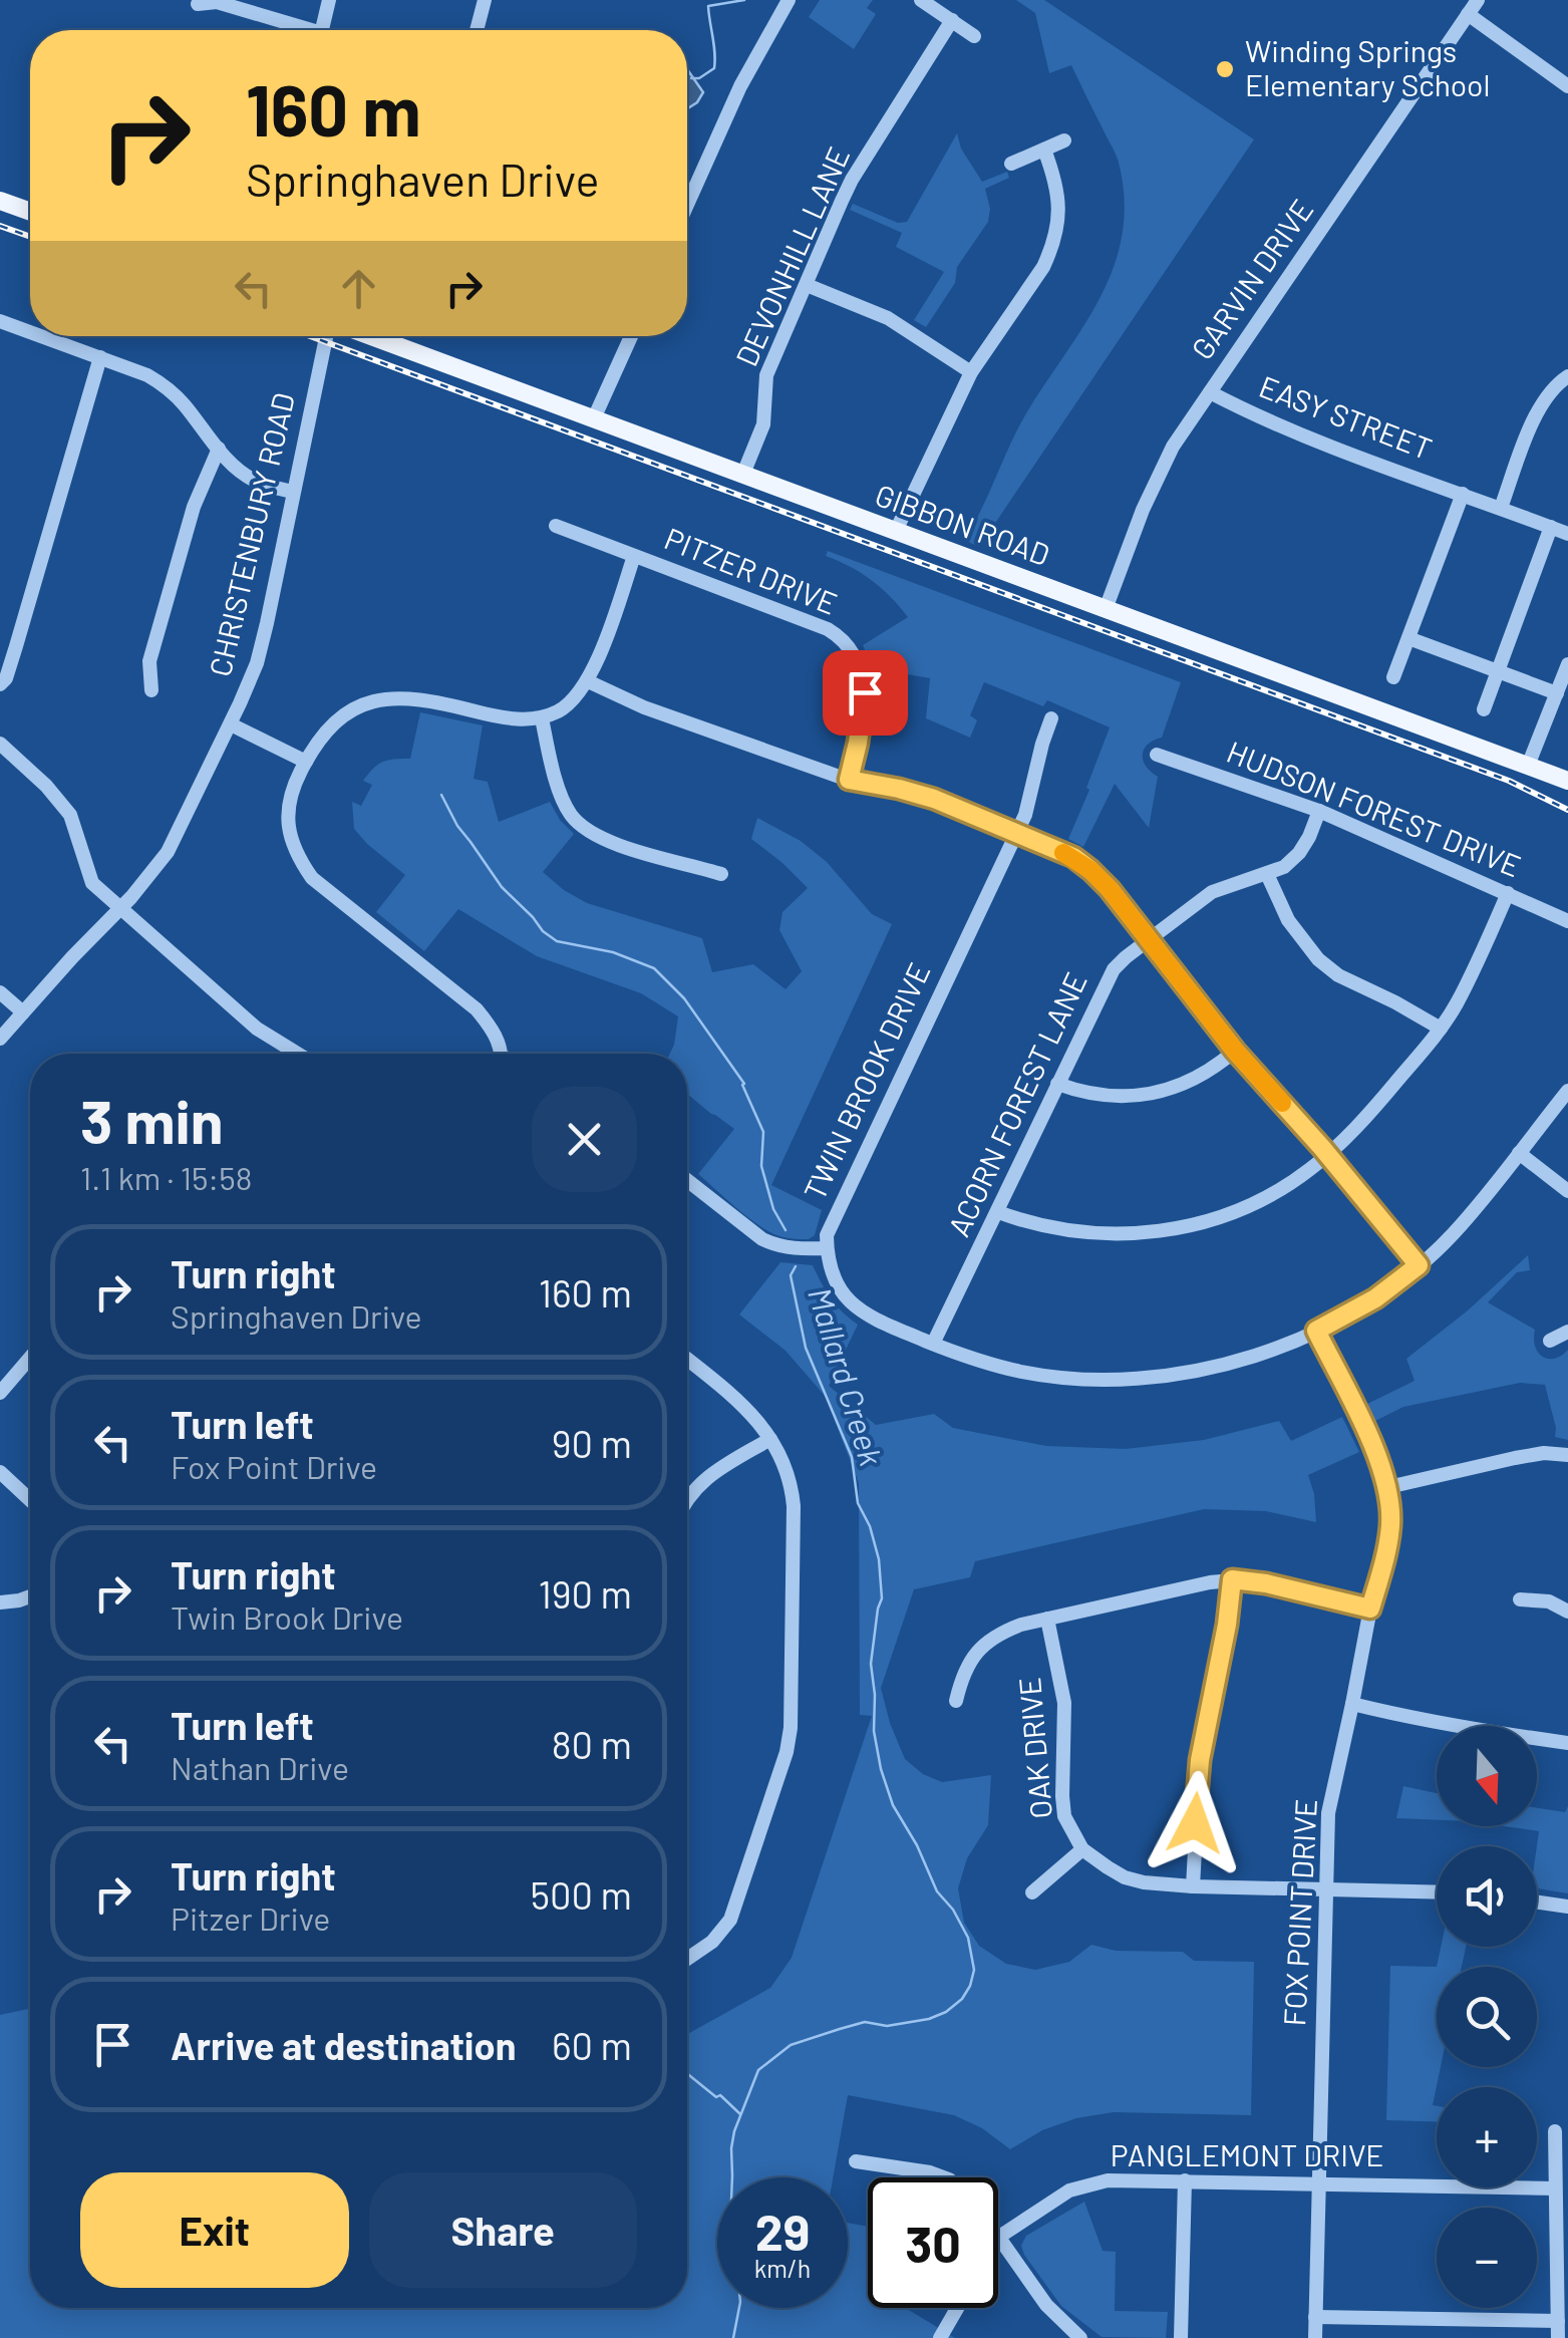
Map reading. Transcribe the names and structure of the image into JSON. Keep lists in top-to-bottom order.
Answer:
{
  "streets": {
    "main road": ["GIBBON ROAD"],
    "street": [
      "DEVONHILL LANE",
      "GARVIN DRIVE",
      "EASY STREET",
      "CHRISTENBURY ROAD",
      "PITZER DRIVE",
      "HUDSON FOREST DRIVE",
      "TWIN BROOK DRIVE",
      "ACORN FOREST LANE",
      "OAK DRIVE",
      "FOX POINT DRIVE",
      "PANGLEMONT DRIVE"
    ]
  },
  "crossings": [
    ["DEVONHILL LANE", "GIBBON ROAD"],
    ["GARVIN DRIVE", "EASY STREET"],
    ["GARVIN DRIVE", "GIBBON ROAD"],
    ["HUDSON FOREST DRIVE", "ACORN FOREST LANE"],
    ["TWIN BROOK DRIVE", "ACORN FOREST LANE"],
    ["TWIN BROOK DRIVE", "FOX POINT DRIVE"],
    ["OAK DRIVE", "FOX POINT DRIVE"],
    ["FOX POINT DRIVE", "PANGLEMONT DRIVE"]
  ],
  "water": ["Mallard Creek"],
  "places": ["Winding Springs Elementary School"],
  "north": "bottom",
  "page": {
    "turn": ["160 m", "Springhaven Drive"],
    "heading": ["3 min", "1.1 km · 15:58"],
    "list": [
      {
        "name": "Turn right",
        "note": "Springhaven Drive",
        "value": "160 m"
      },
      {
        "name": "Turn left",
        "note": "Fox Point Drive",
        "value": "90 m"
      },
      {
        "name": "Turn right",
        "note": "Twin Brook Drive",
        "value": "190 m"
      },
      {
        "name": "Turn left",
        "note": "Nathan Drive",
        "value": "80 m"
      },
      {
        "name": "Turn right",
        "note": "Pitzer Drive",
        "value": "500 m"
      },
      {
        "name": "Arrive at destination",
        "value": "60 m"
      }
    ],
    "map_buttons": ["+", "−"],
    "buttons": ["Exit", "Share"],
    "speed": "29 km/h",
    "limit": "30"
  }
}
